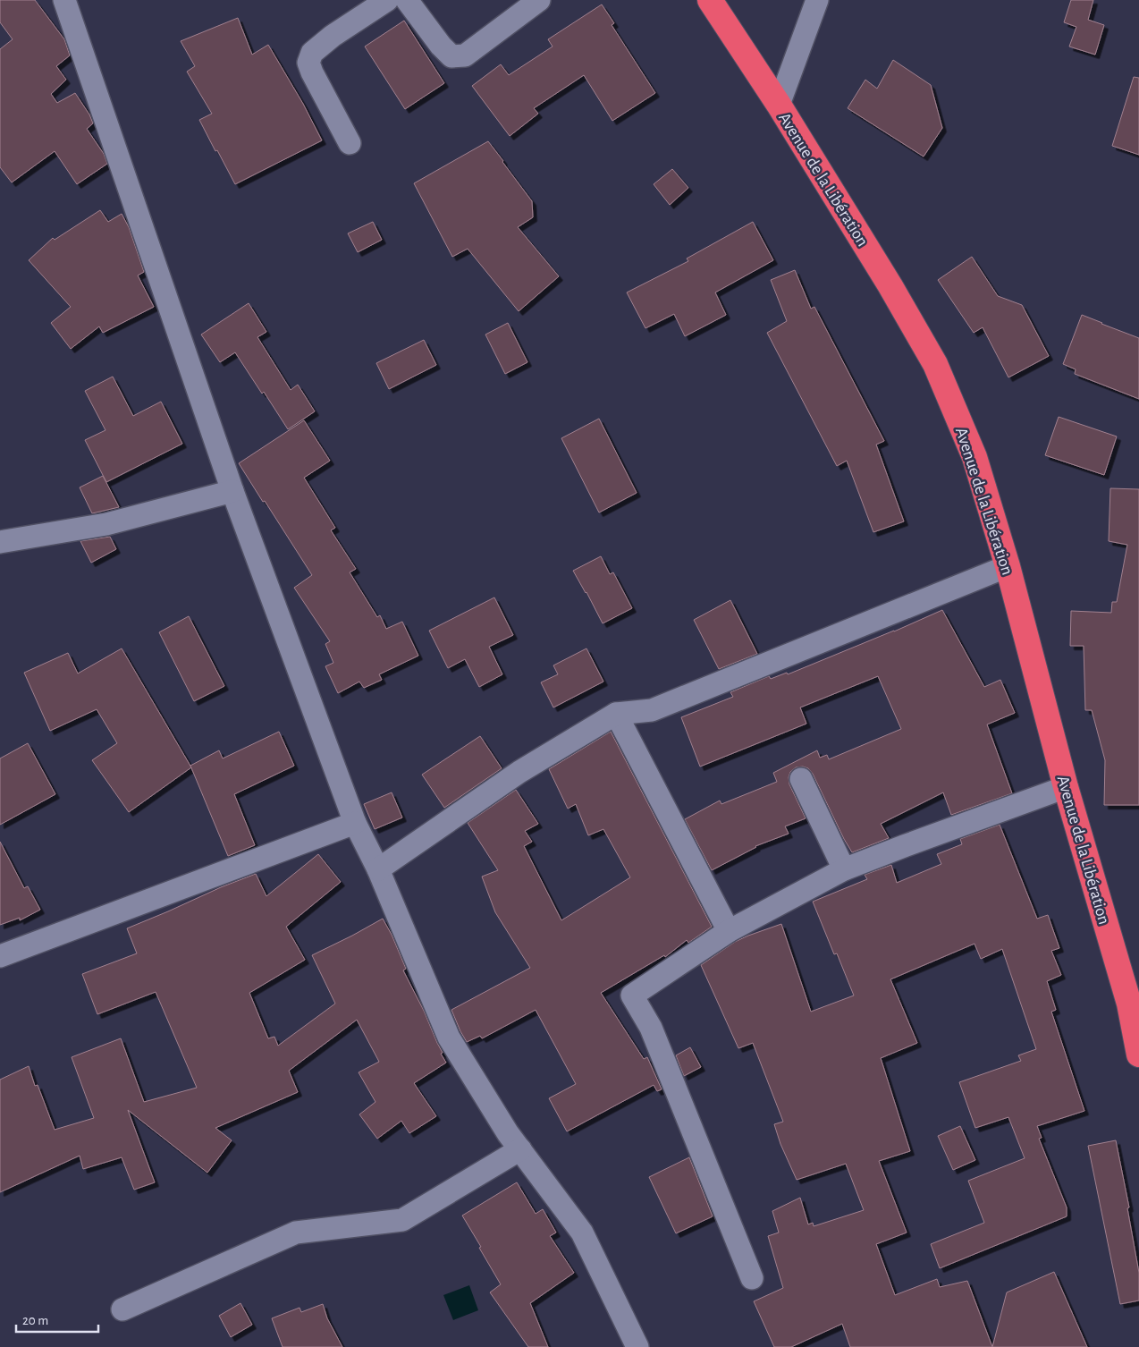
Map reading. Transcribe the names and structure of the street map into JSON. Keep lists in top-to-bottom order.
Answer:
{
  "streets": {
    "highway": ["Avenue de la Libération"]
  },
  "scale_bar": "20 m"
}
